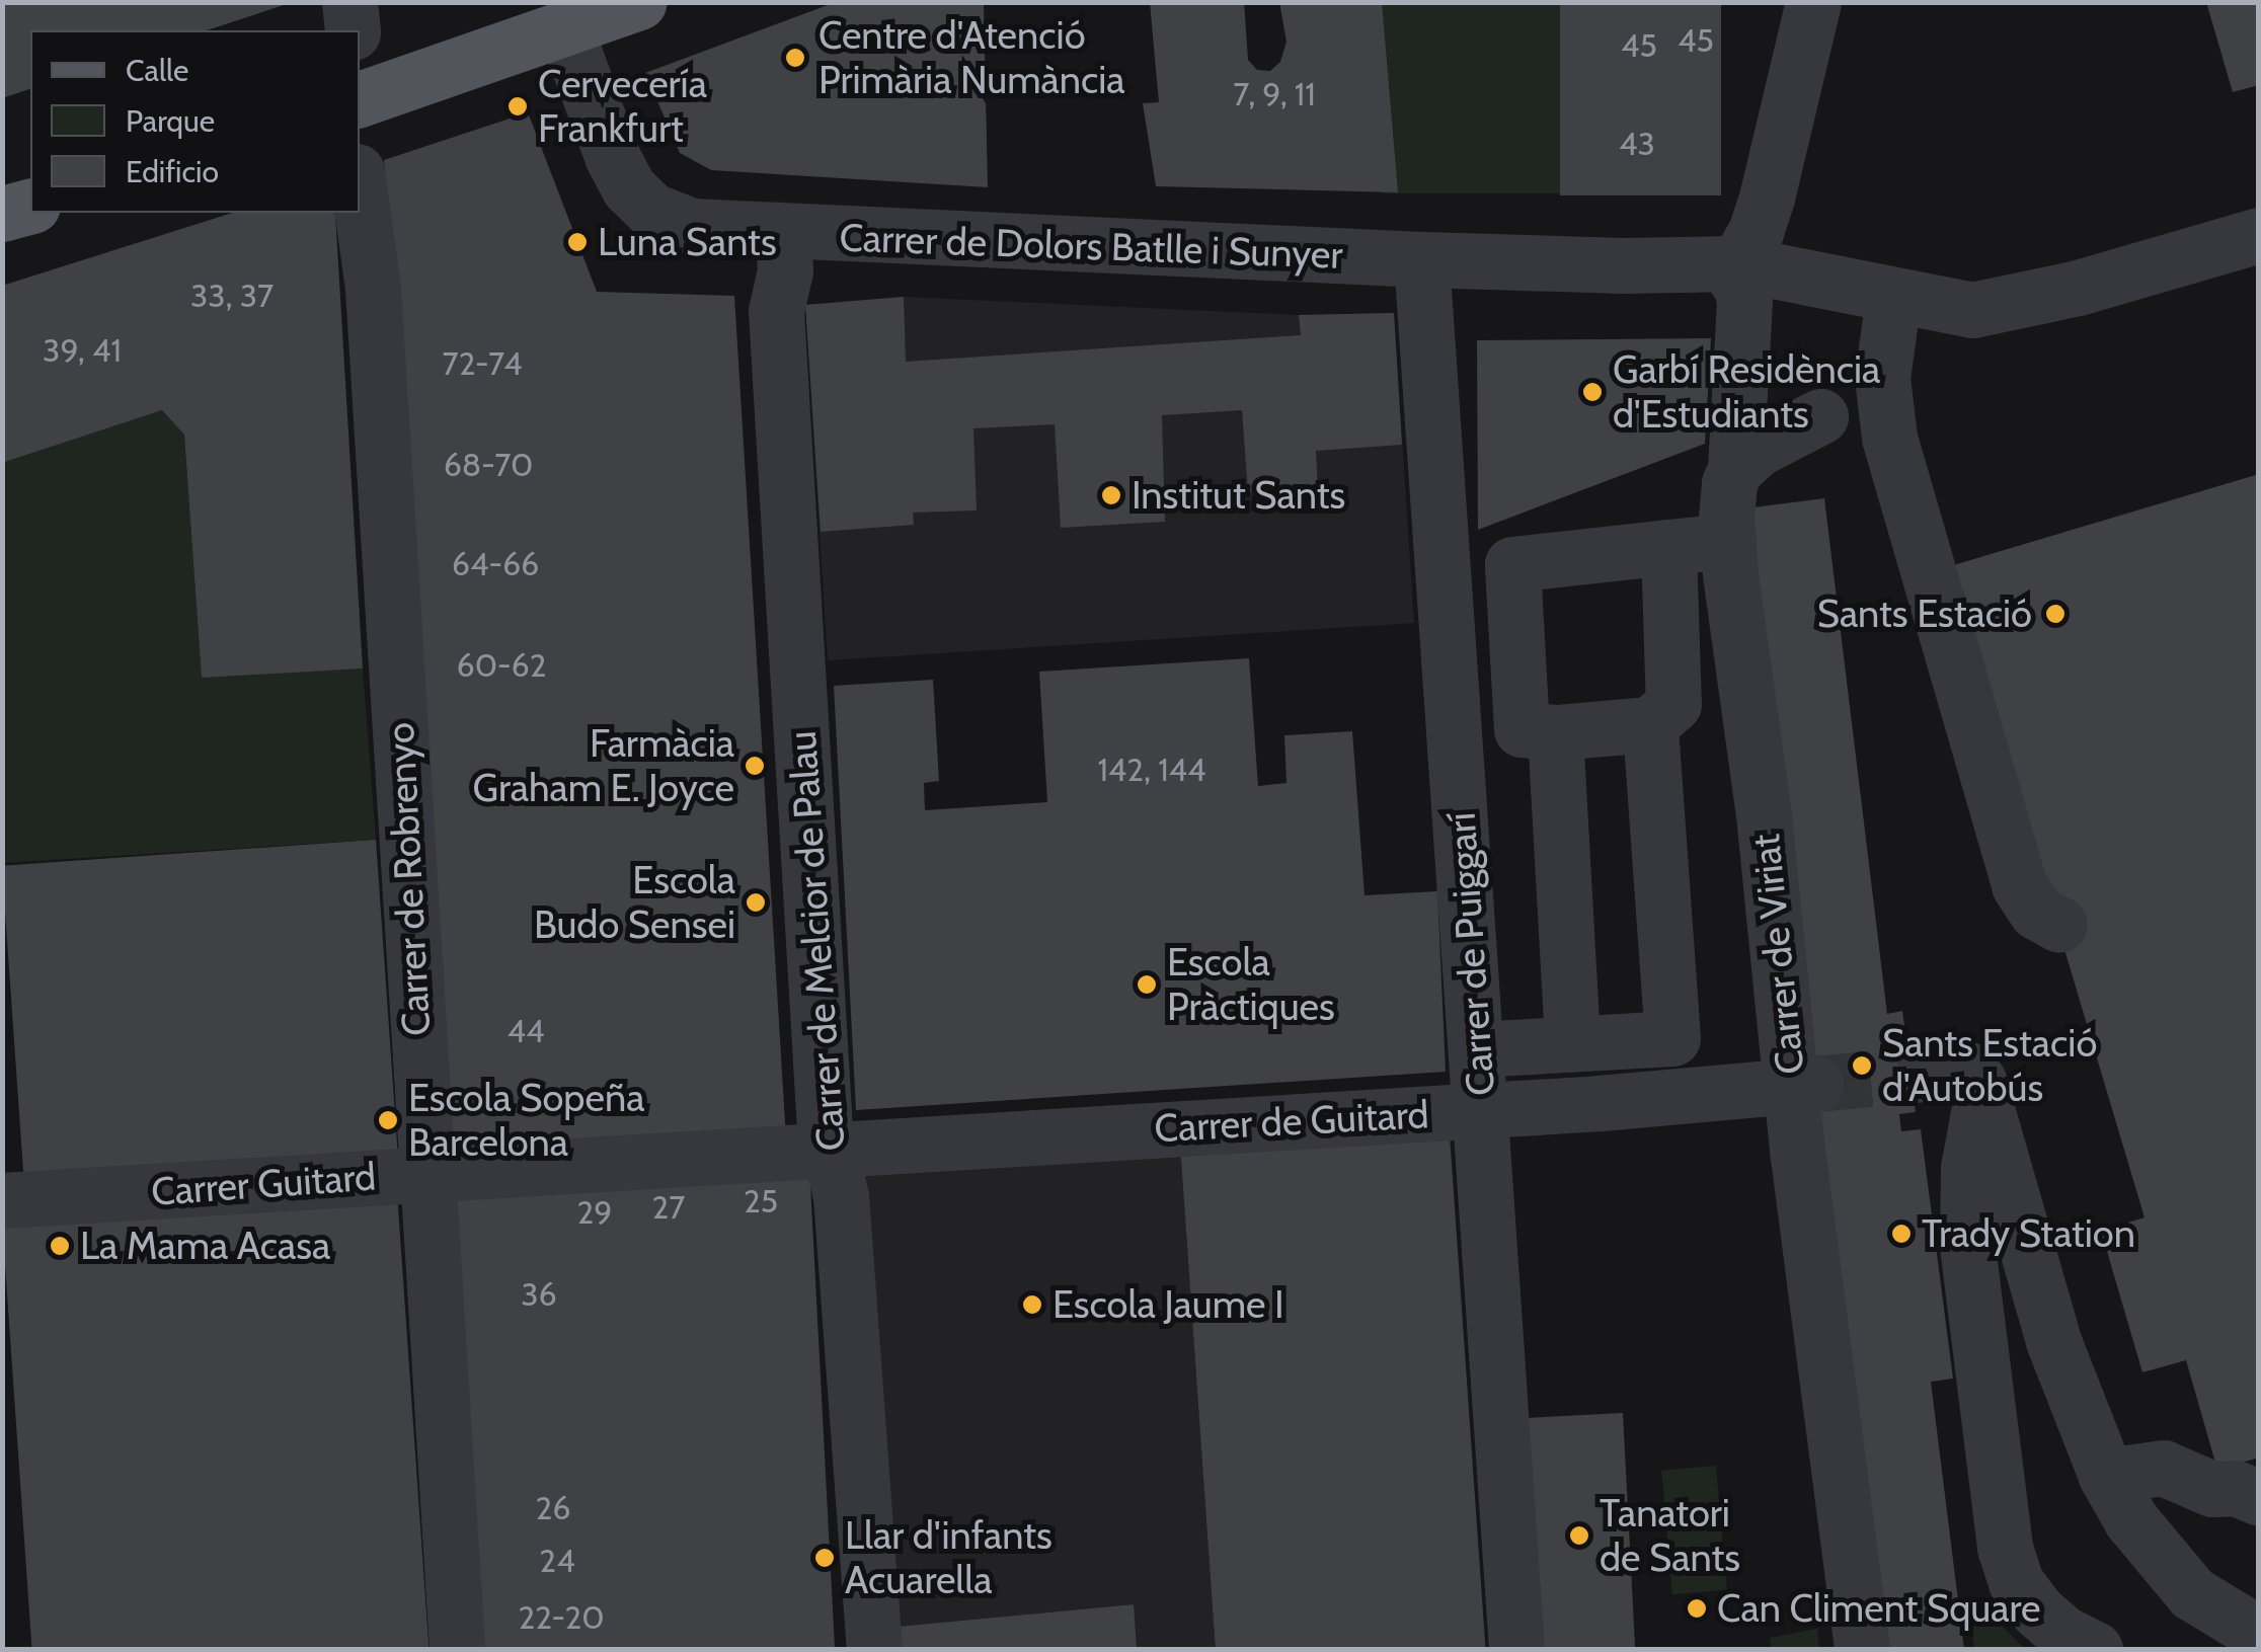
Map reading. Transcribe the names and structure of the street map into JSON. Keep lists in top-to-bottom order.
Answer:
{
  "streets": {
    "street": [
      "Carrer de Dolors Batlle i Sunyer",
      "Carrer de Robrenyo",
      "Carrer de Melcior de Palau",
      "Carrer de Puiggarí",
      "Carrer de Viriat",
      "Carrer de Guitard",
      "Carrer Guitard"
    ]
  },
  "crossings": [
    ["Carrer de Dolors Batlle i Sunyer", "Carrer de Melcior de Palau"],
    ["Carrer de Dolors Batlle i Sunyer", "Carrer de Puiggarí"],
    ["Carrer de Dolors Batlle i Sunyer", "Carrer de Viriat"],
    ["Carrer de Robrenyo", "Carrer Guitard"],
    ["Carrer de Melcior de Palau", "Carrer de Guitard"],
    ["Carrer de Melcior de Palau", "Carrer Guitard"],
    ["Carrer de Puiggarí", "Carrer de Guitard"],
    ["Carrer de Viriat", "Carrer de Guitard"],
    ["Carrer de Guitard", "Carrer Guitard"]
  ],
  "places": [
    "Centre d'Atenció Primària Numància",
    "Cervecería Frankfurt",
    "Luna Sants",
    "Garbí Residència d'Estudiants",
    "Institut Sants",
    "Sants Estació",
    "Farmàcia Graham E. Joyce",
    "Escola Budo Sensei",
    "Escola Pràctiques",
    "Sants Estació d'Autobús",
    "Escola Sopeña Barcelona",
    "Trady Station",
    "La Mama Acasa",
    "Escola Jaume I",
    "Tanatori de Sants",
    "Llar d'infants Acuarella",
    "Can Climent Square"
  ],
  "house_numbers": [
    "45",
    "45",
    "7, 9, 11",
    "43",
    "33, 37",
    "39, 41",
    "72-74",
    "68-70",
    "64-66",
    "60-62",
    "142, 144",
    "44",
    "25",
    "27",
    "29",
    "36",
    "26",
    "24",
    "22-20"
  ],
  "legend": ["Calle", "Parque", "Edificio"]
}
